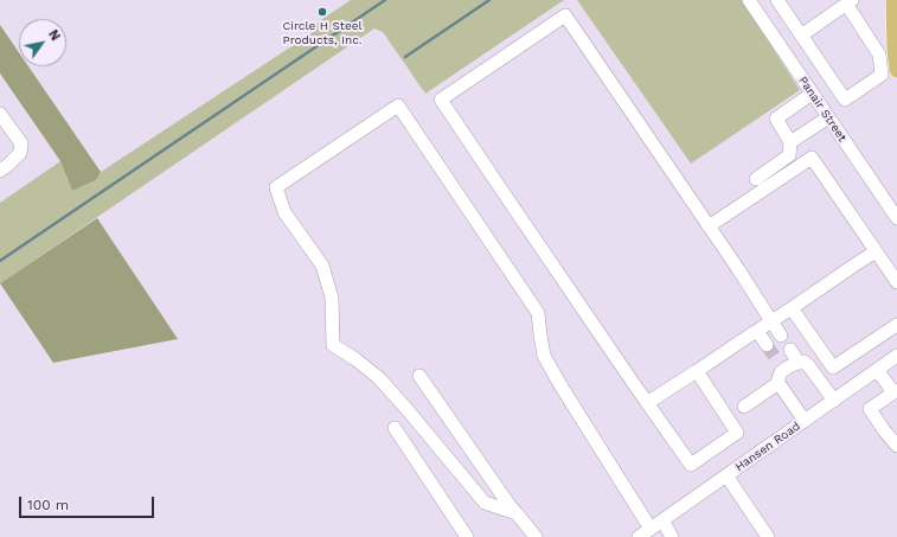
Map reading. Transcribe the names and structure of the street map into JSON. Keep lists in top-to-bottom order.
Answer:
{
  "streets": {
    "street": ["Panair Street", "Hansen Road"]
  },
  "places": ["Circle H Steel Products, Inc."],
  "scale_bar": "100 m",
  "north": "top right"
}
